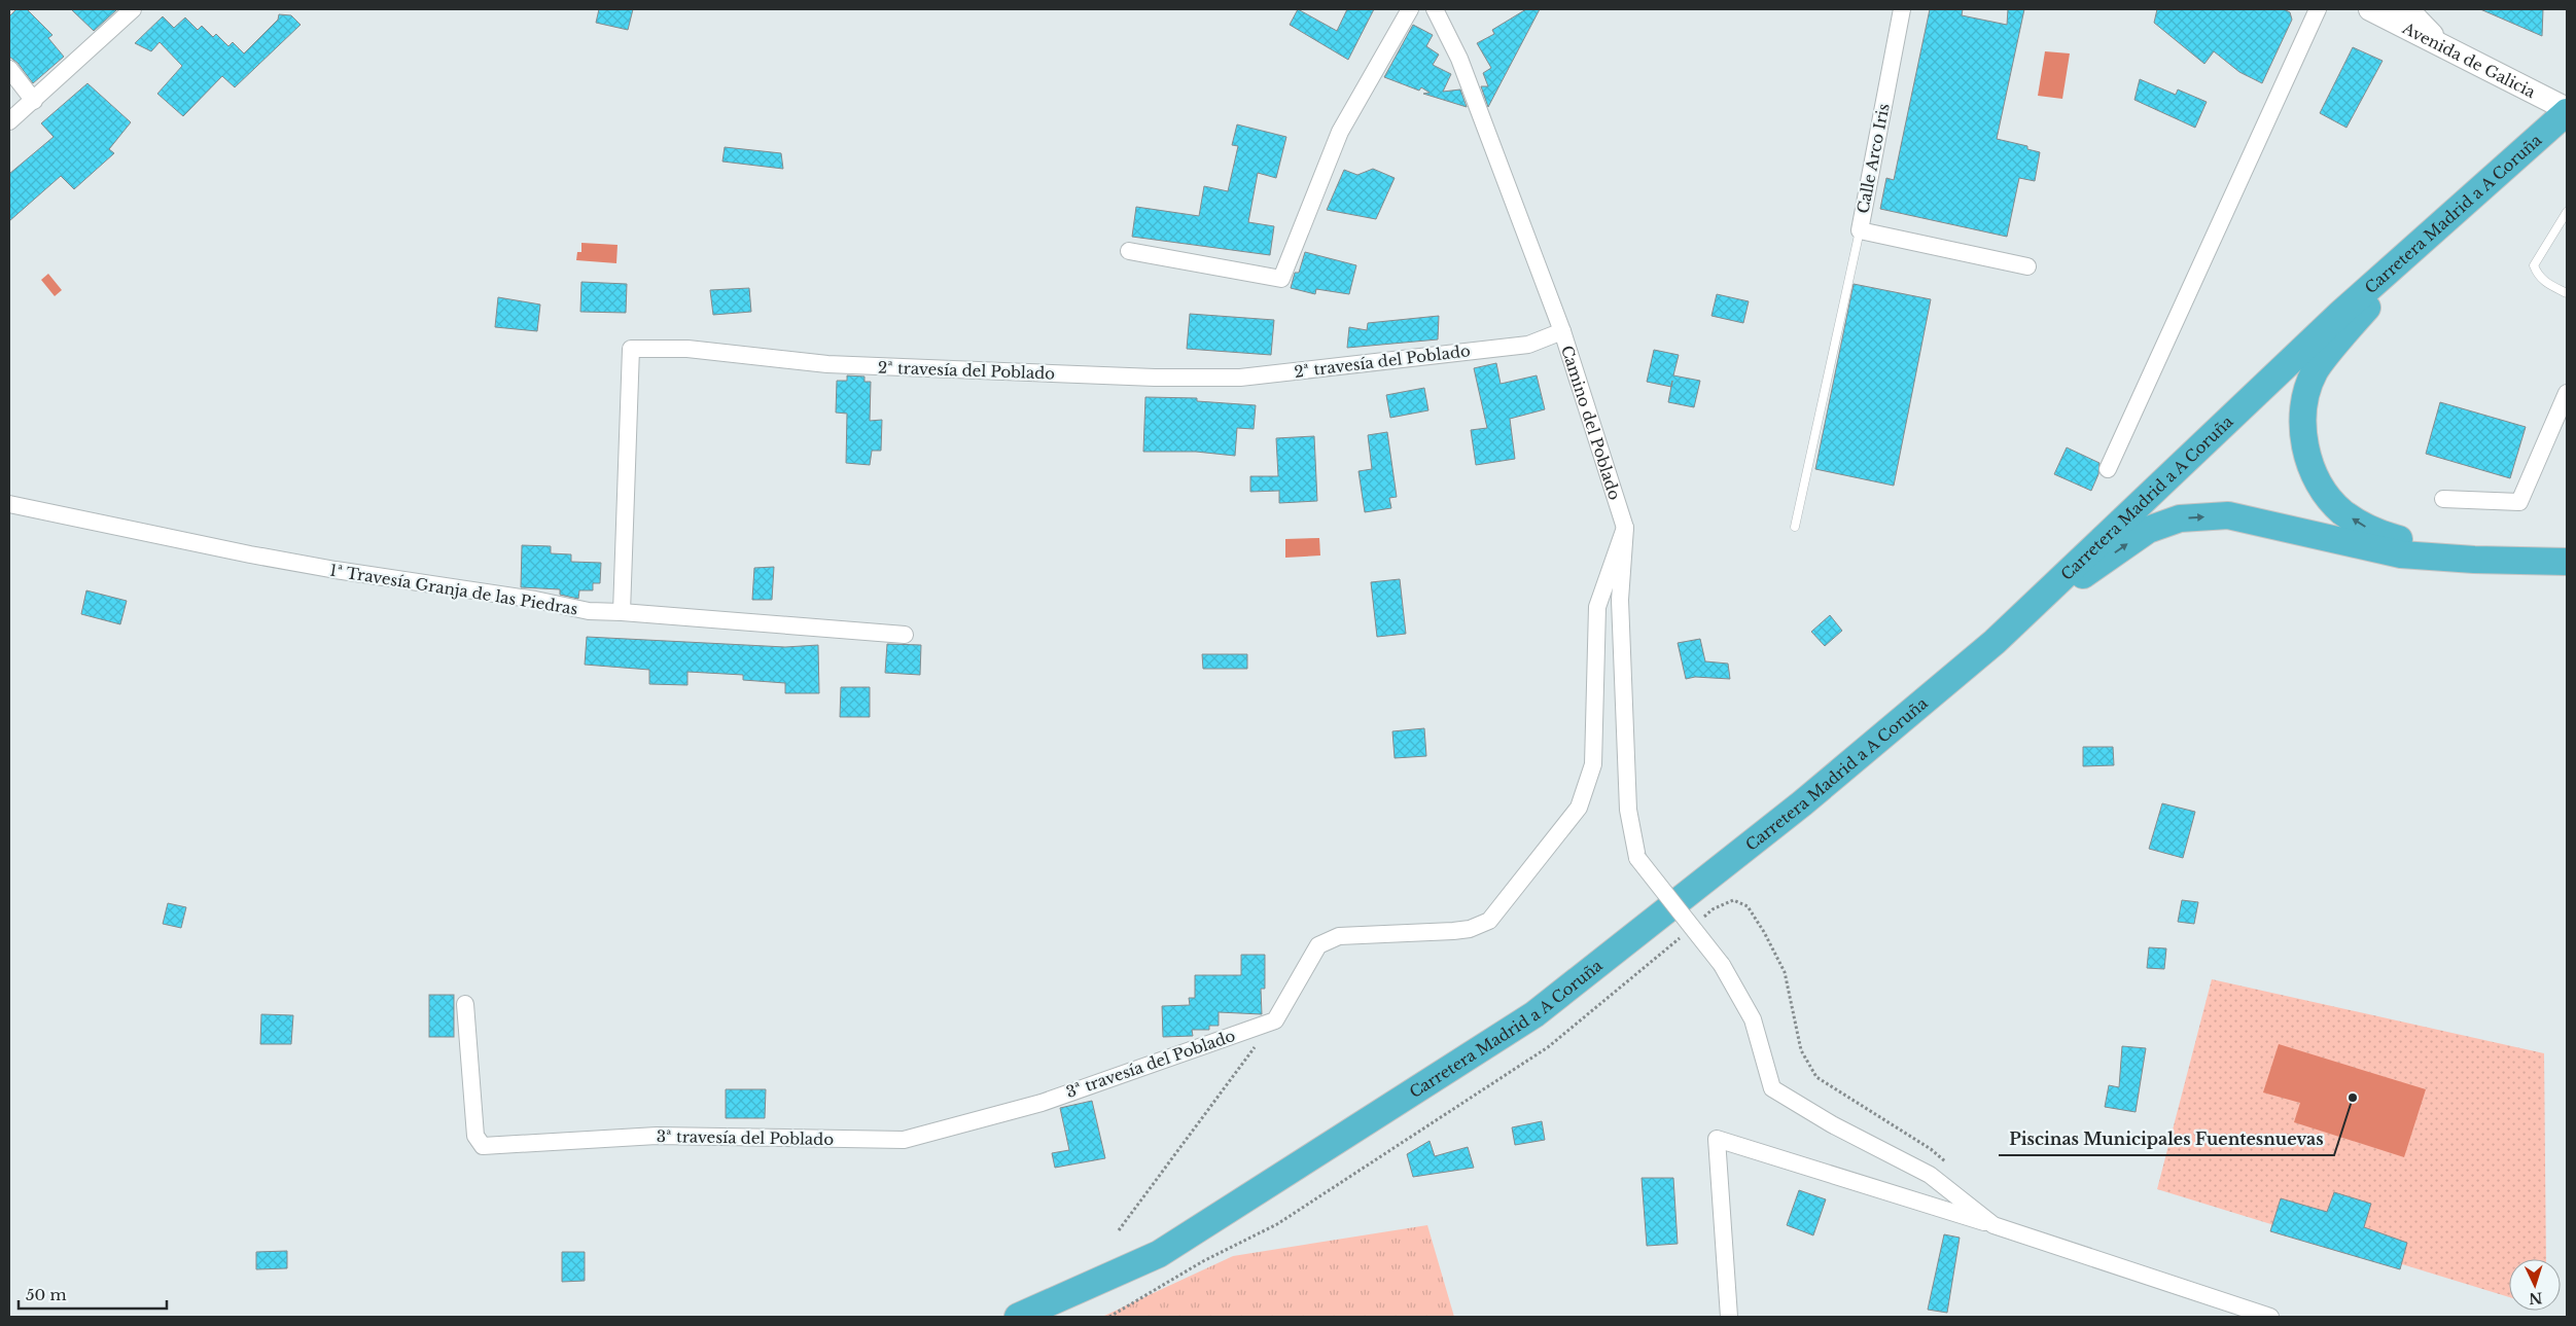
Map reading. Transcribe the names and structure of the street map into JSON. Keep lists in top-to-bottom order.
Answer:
{
  "streets": {
    "highway": ["Carretera Madrid a A Coruña"],
    "main road": ["Avenida de Galicia"],
    "street": [
      "Calle Arco Iris",
      "2ª travesía del Poblado",
      "Camino del Poblado",
      "1ª Travesía Granja de las Piedras",
      "3ª travesía del Poblado"
    ]
  },
  "crossings": [
    ["Avenida de Galicia", "Carretera Madrid a A Coruña"],
    ["2ª travesía del Poblado", "Camino del Poblado"],
    ["2ª travesía del Poblado", "1ª Travesía Granja de las Piedras"]
  ],
  "places": ["Piscinas Municipales Fuentesnuevas"],
  "scale_bar": "50 m",
  "north": "bottom"
}
